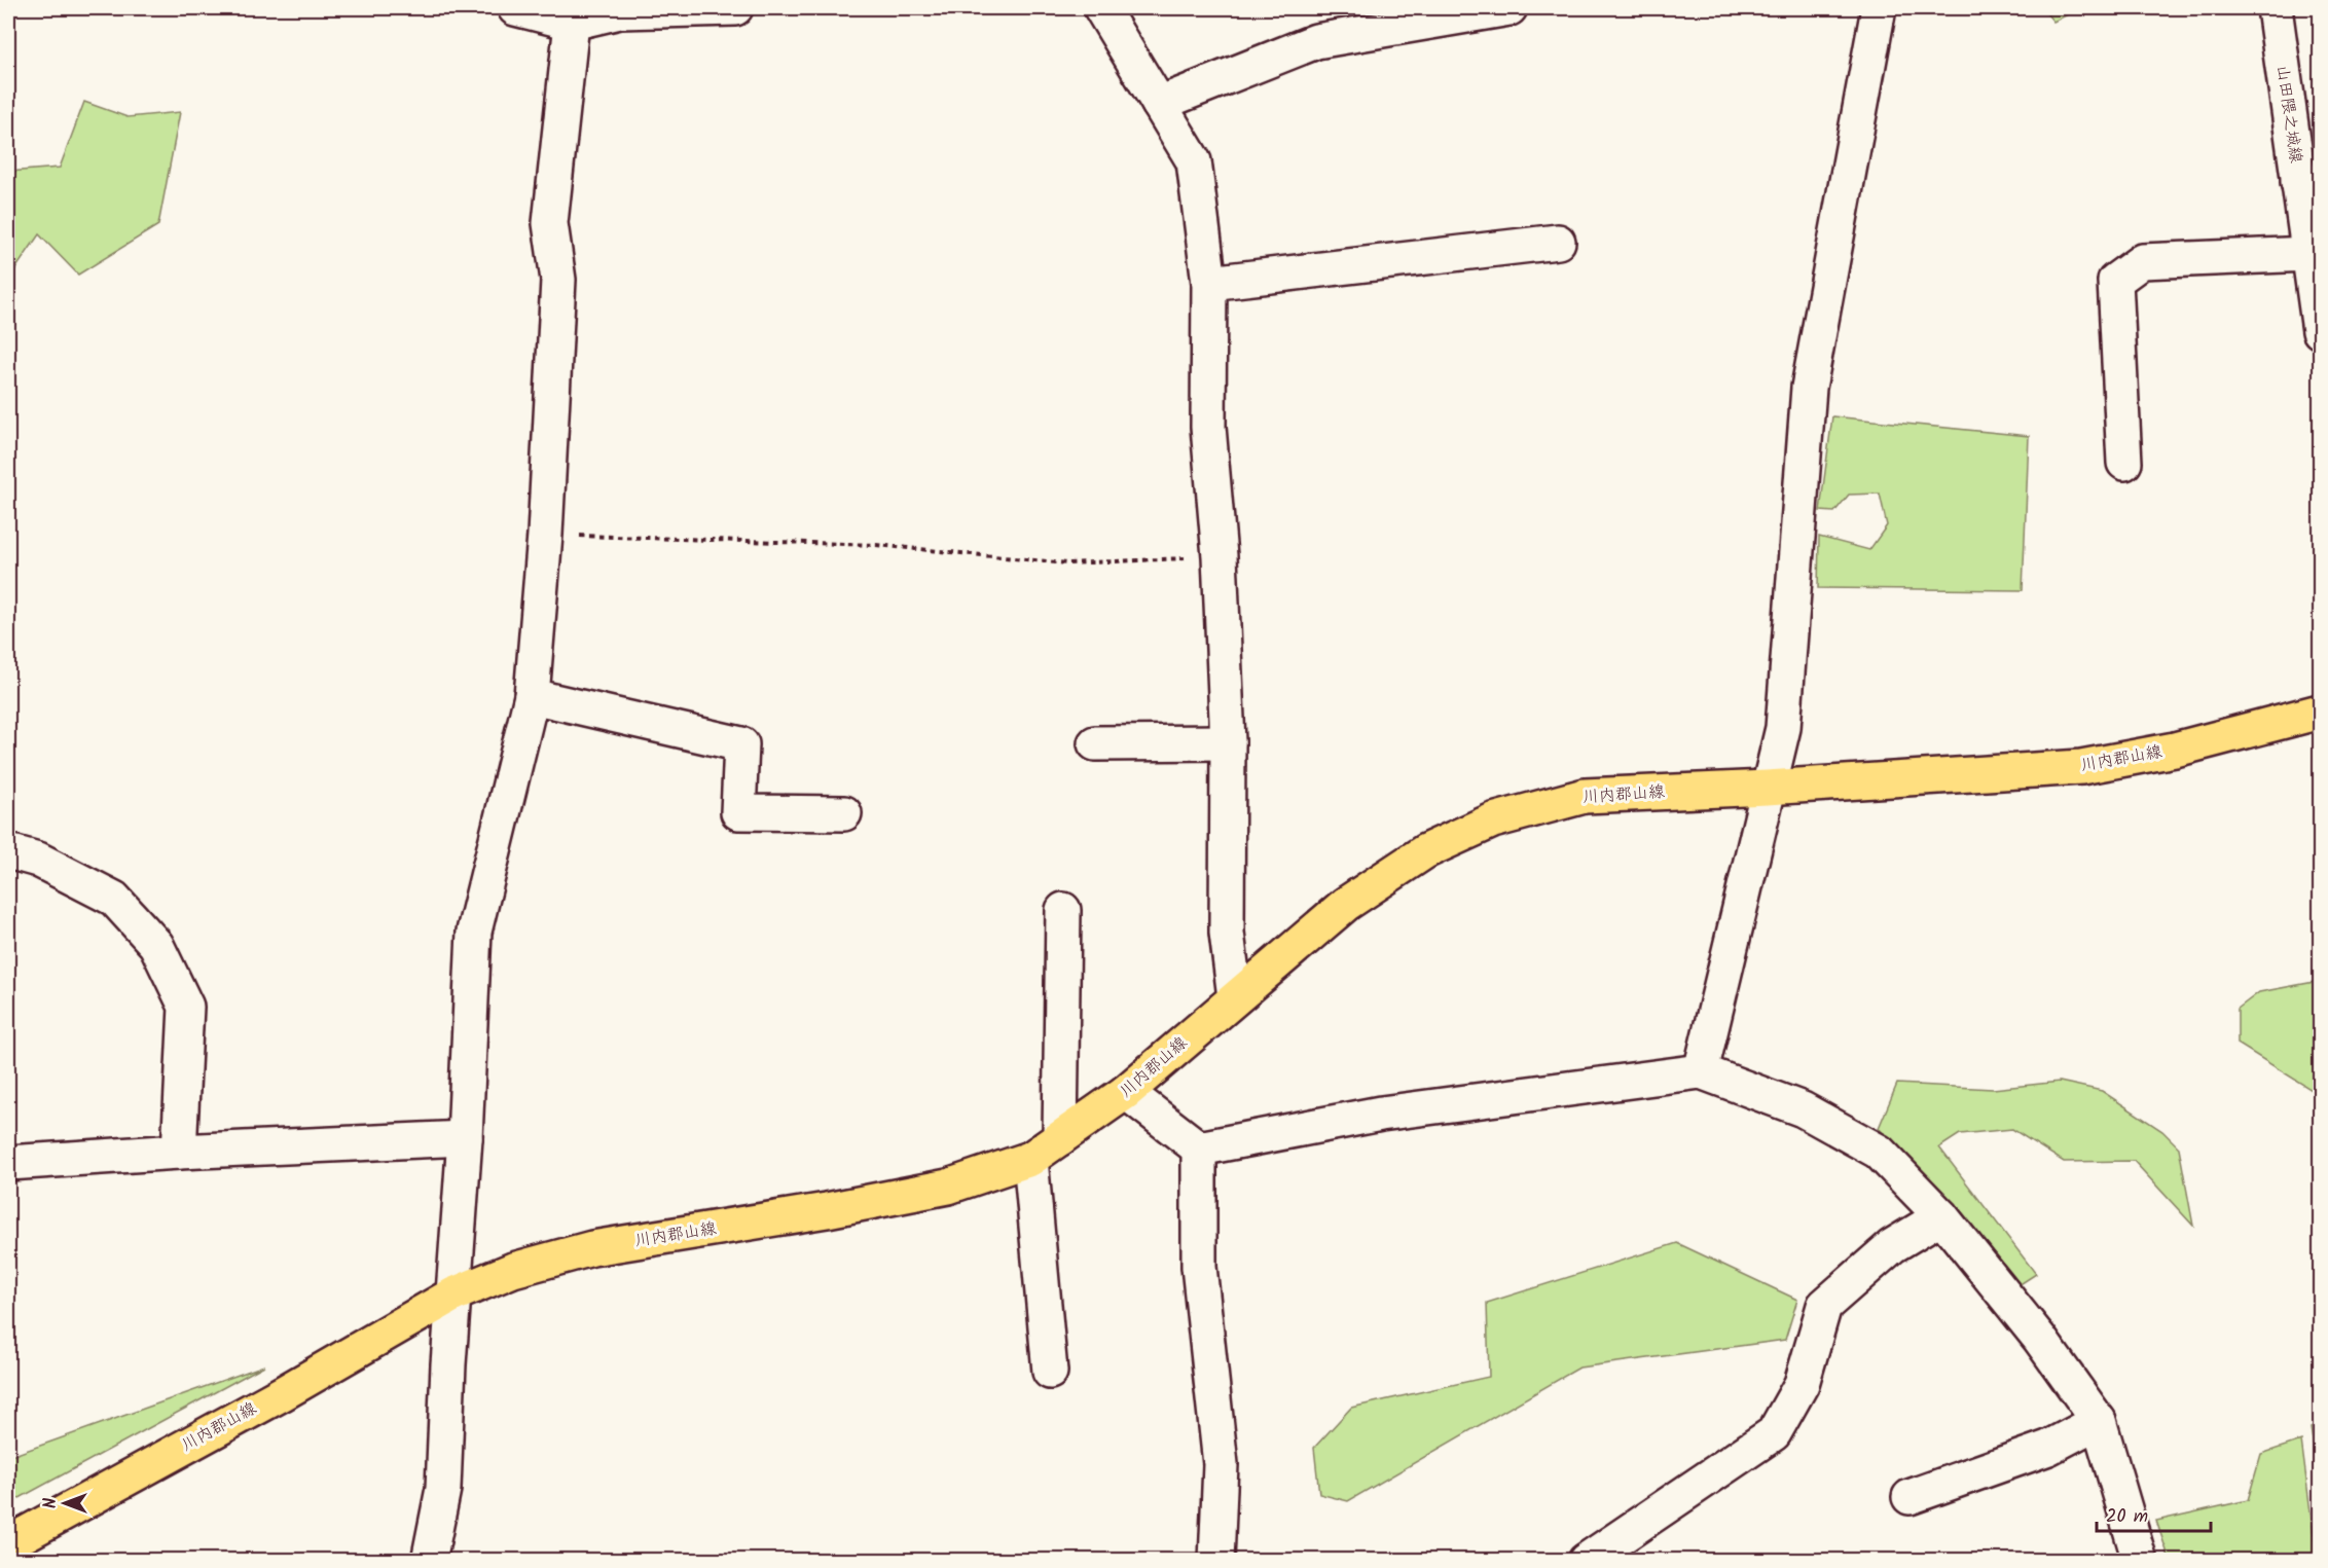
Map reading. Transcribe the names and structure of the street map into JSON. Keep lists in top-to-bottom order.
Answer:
{
  "streets": {
    "main road": ["川内郡山線"],
    "street": ["山田隈之城線"]
  },
  "scale_bar": "20 m",
  "north": "left"
}
